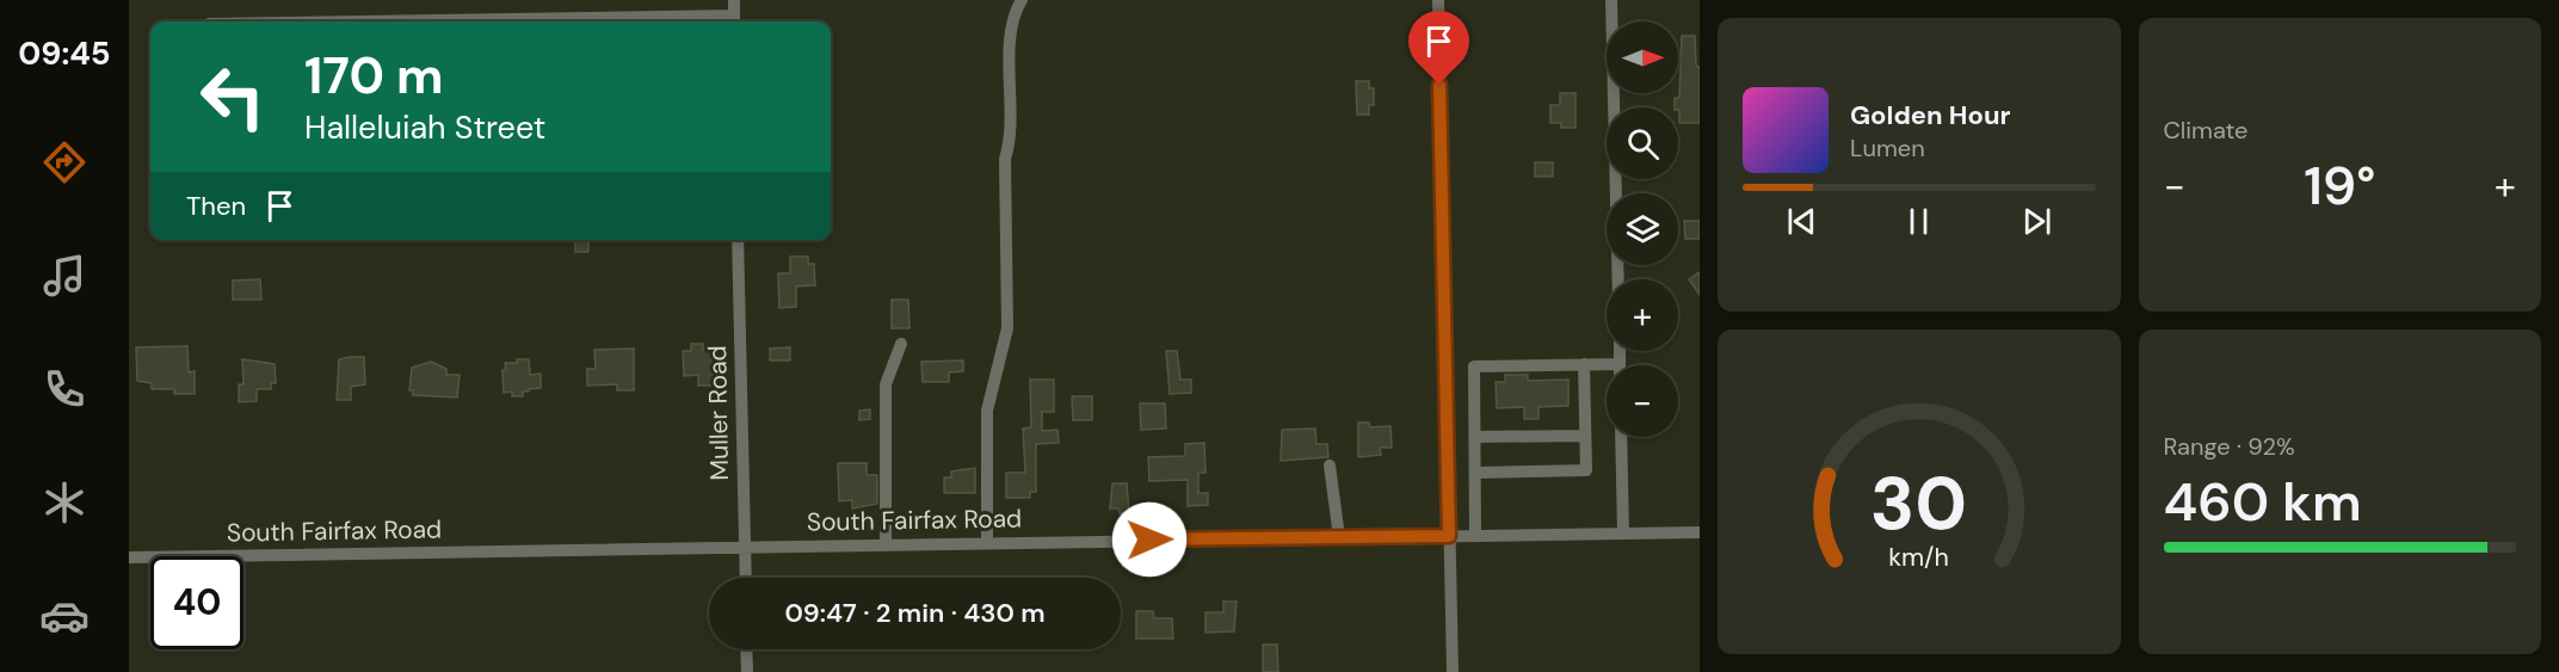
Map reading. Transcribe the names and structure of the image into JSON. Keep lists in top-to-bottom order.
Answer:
{
  "streets": {
    "street": ["Muller Road", "South Fairfax Road"]
  },
  "crossings": [
    ["Muller Road", "South Fairfax Road"]
  ],
  "north": "right",
  "page": {
    "tabs": "09:45",
    "tile": [
      "Climate",
      ["Range · 92%", "460 km"]
    ],
    "map_buttons": ["+", "−"],
    "turn": ["170 m", "Halleluiah Street"],
    "song": ["Golden Hour", "Lumen"],
    "heat": ["−", "19°", "+"],
    "then": "Then",
    "limit": "40",
    "trip": "09:47 · 2 min · 430 m",
    "gauge": ["30", "km/h"]
  }
}
